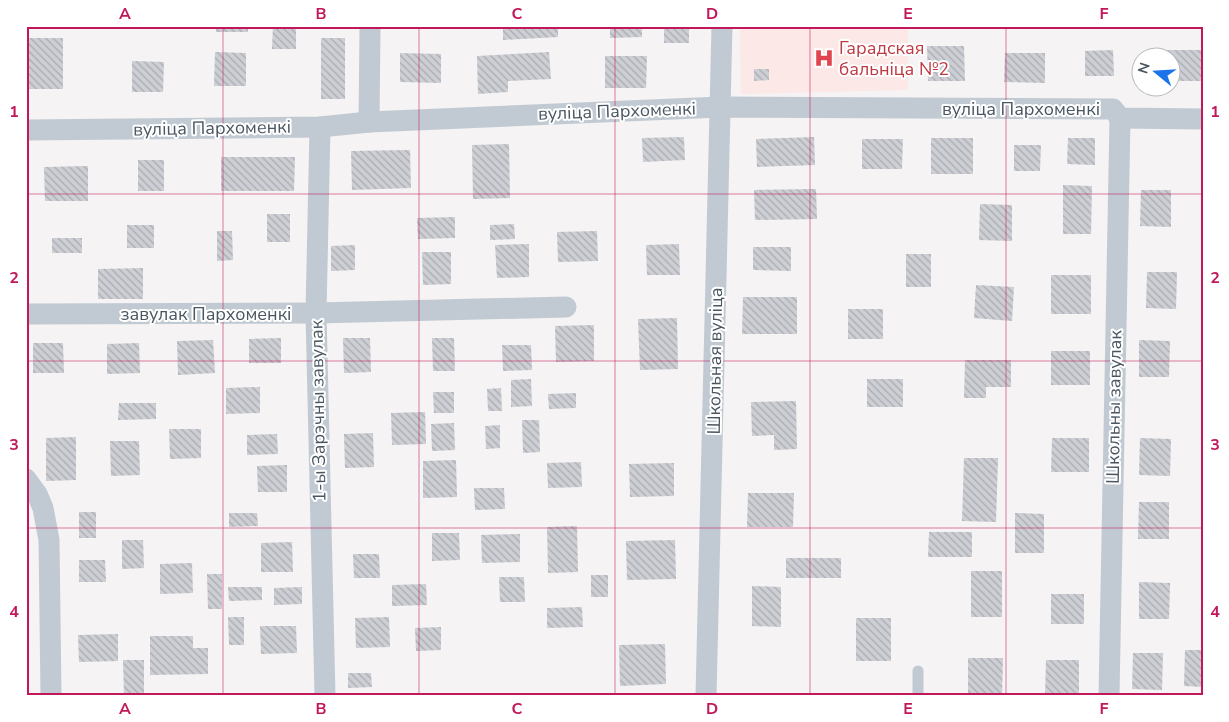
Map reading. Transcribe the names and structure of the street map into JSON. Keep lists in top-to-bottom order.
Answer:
{
  "streets": {
    "street": [
      "вуліца Пархоменкі",
      "завулак Пархоменкі",
      "Школьная вуліца",
      "Школьны завулак",
      "1-ы Зарэчны завулак"
    ]
  },
  "crossings": [
    ["вуліца Пархоменкі", "Школьная вуліца"],
    ["вуліца Пархоменкі", "Школьны завулак"],
    ["вуліца Пархоменкі", "1-ы Зарэчны завулак"],
    ["завулак Пархоменкі", "1-ы Зарэчны завулак"]
  ],
  "places": {
    "hospital": ["Гарадская бальніца №2"]
  },
  "north": "left",
  "grid": {
    "columns": [
      "A",
      "B",
      "C",
      "D",
      "E",
      "F"
    ],
    "rows": [
      "1",
      "2",
      "3",
      "4"
    ]
  }
}
